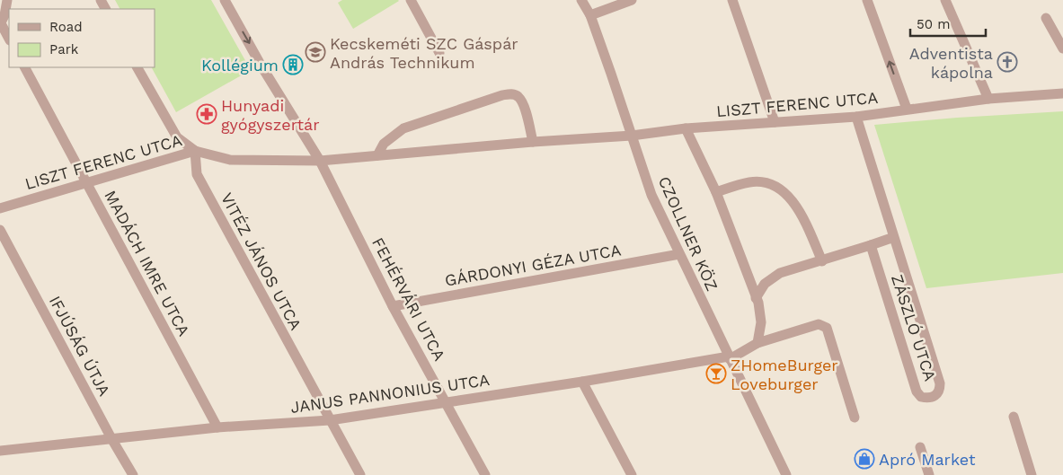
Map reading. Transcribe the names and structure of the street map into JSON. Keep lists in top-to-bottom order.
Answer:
{
  "streets": {
    "street": [
      "LISZT FERENC UTCA",
      "CZOLLNER KÖZ",
      "VITÉZ JÁNOS UTCA",
      "MADÁCH IMRE UTCA",
      "GÁRDONYI GÉZA UTCA",
      "FEHÉRVÁRI UTCA",
      "ZÁSZLÓ UTCA",
      "IFJÚSÁG ÚTJA",
      "JANUS PANNONIUS UTCA"
    ]
  },
  "crossings": [
    ["LISZT FERENC UTCA", "CZOLLNER KÖZ"],
    ["LISZT FERENC UTCA", "VITÉZ JÁNOS UTCA"],
    ["LISZT FERENC UTCA", "MADÁCH IMRE UTCA"],
    ["LISZT FERENC UTCA", "FEHÉRVÁRI UTCA"],
    ["LISZT FERENC UTCA", "ZÁSZLÓ UTCA"],
    ["CZOLLNER KÖZ", "GÁRDONYI GÉZA UTCA"],
    ["CZOLLNER KÖZ", "JANUS PANNONIUS UTCA"],
    ["VITÉZ JÁNOS UTCA", "JANUS PANNONIUS UTCA"],
    ["MADÁCH IMRE UTCA", "JANUS PANNONIUS UTCA"],
    ["GÁRDONYI GÉZA UTCA", "FEHÉRVÁRI UTCA"],
    ["FEHÉRVÁRI UTCA", "JANUS PANNONIUS UTCA"],
    ["IFJÚSÁG ÚTJA", "JANUS PANNONIUS UTCA"]
  ],
  "places": {
    "school or university": ["Kecskeméti SZC Gáspár András Technikum"],
    "church": ["Adventista kápolna"],
    "building": ["Kollégium"],
    "pharmacy": ["Hunyadi gyógyszertár"],
    "bar": ["ZHomeBurger Loveburger"],
    "shop": ["Apró Market"]
  },
  "legend": ["Road", "Park"],
  "scale_bar": "50 m"
}
